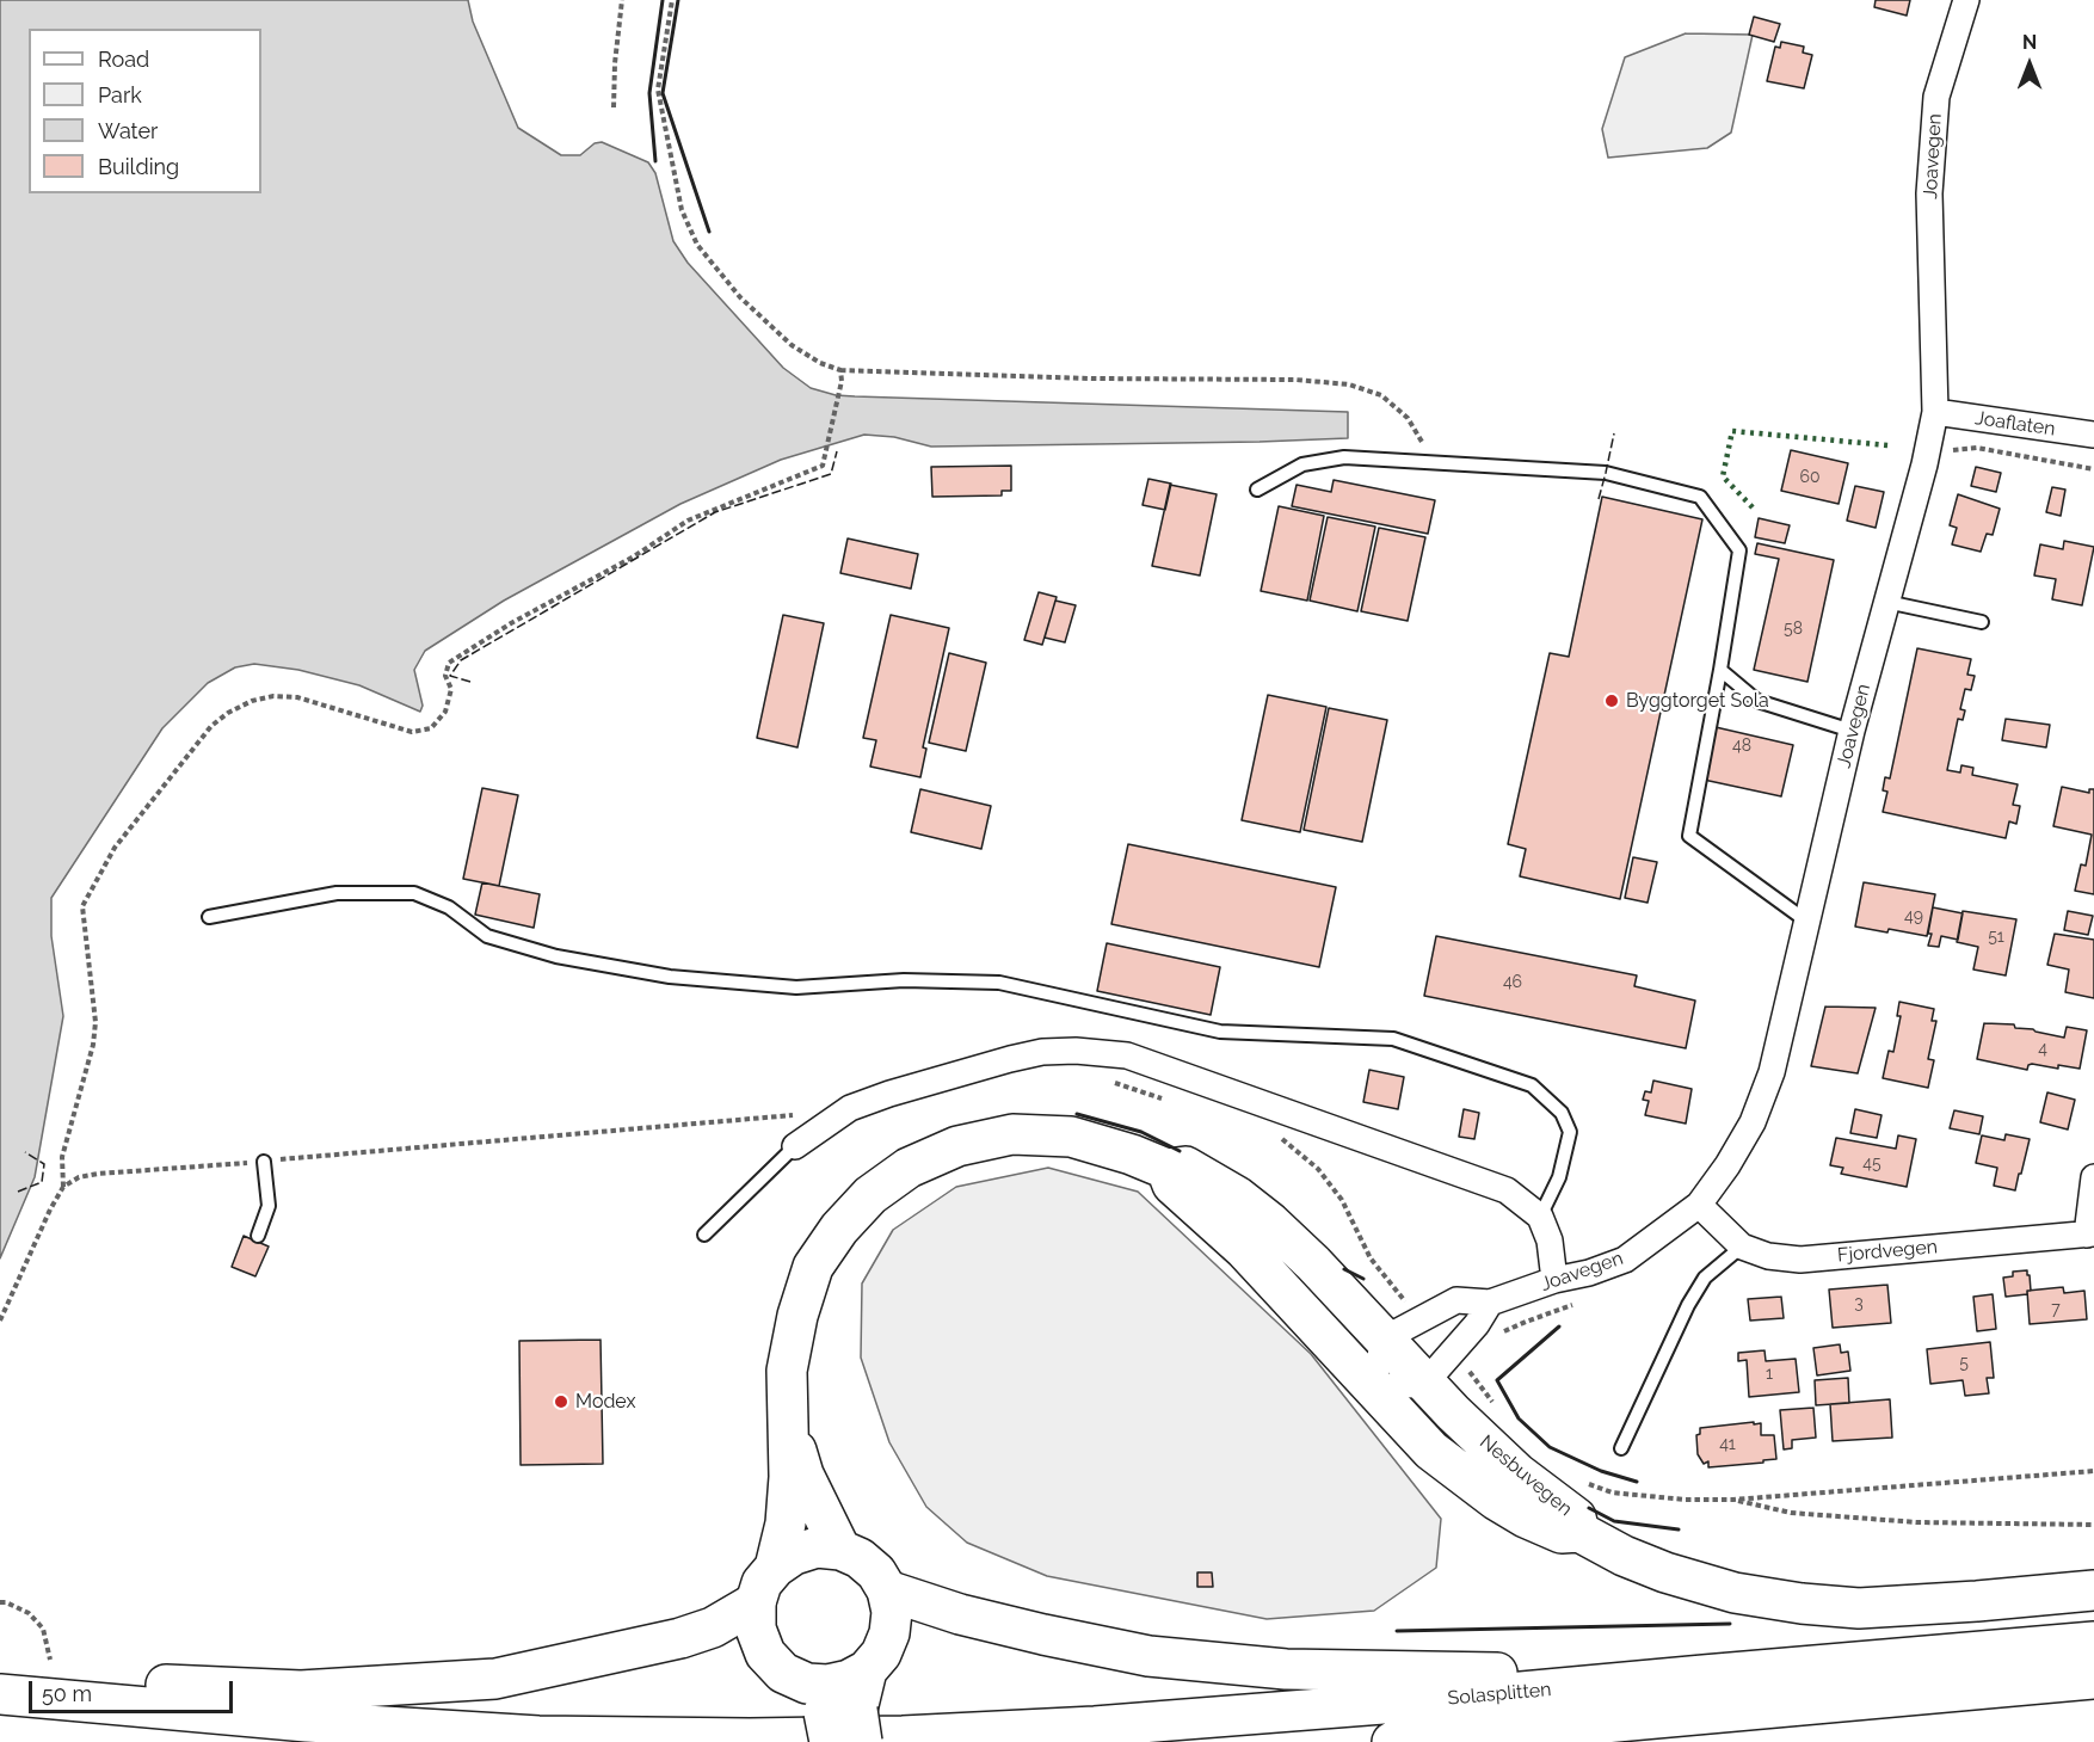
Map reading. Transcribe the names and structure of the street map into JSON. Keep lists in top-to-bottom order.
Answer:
{
  "streets": {
    "main road": ["Nesbuvegen", "Solasplitten"],
    "street": ["Joavegen", "Joaflaten", "Fjordvegen"]
  },
  "crossings": [
    ["Joavegen", "Joaflaten"],
    ["Joavegen", "Fjordvegen"],
    ["Joavegen", "Nesbuvegen"]
  ],
  "places": ["Byggtorget Sola", "Modex"],
  "house_numbers": [
    "60",
    "58",
    "48",
    "49",
    "51",
    "46",
    "4",
    "45",
    "3",
    "7",
    "5",
    "1",
    "41"
  ],
  "legend": [
    "Road",
    "Park",
    "Water",
    "Building"
  ],
  "scale_bar": "50 m",
  "north": "top"
}
